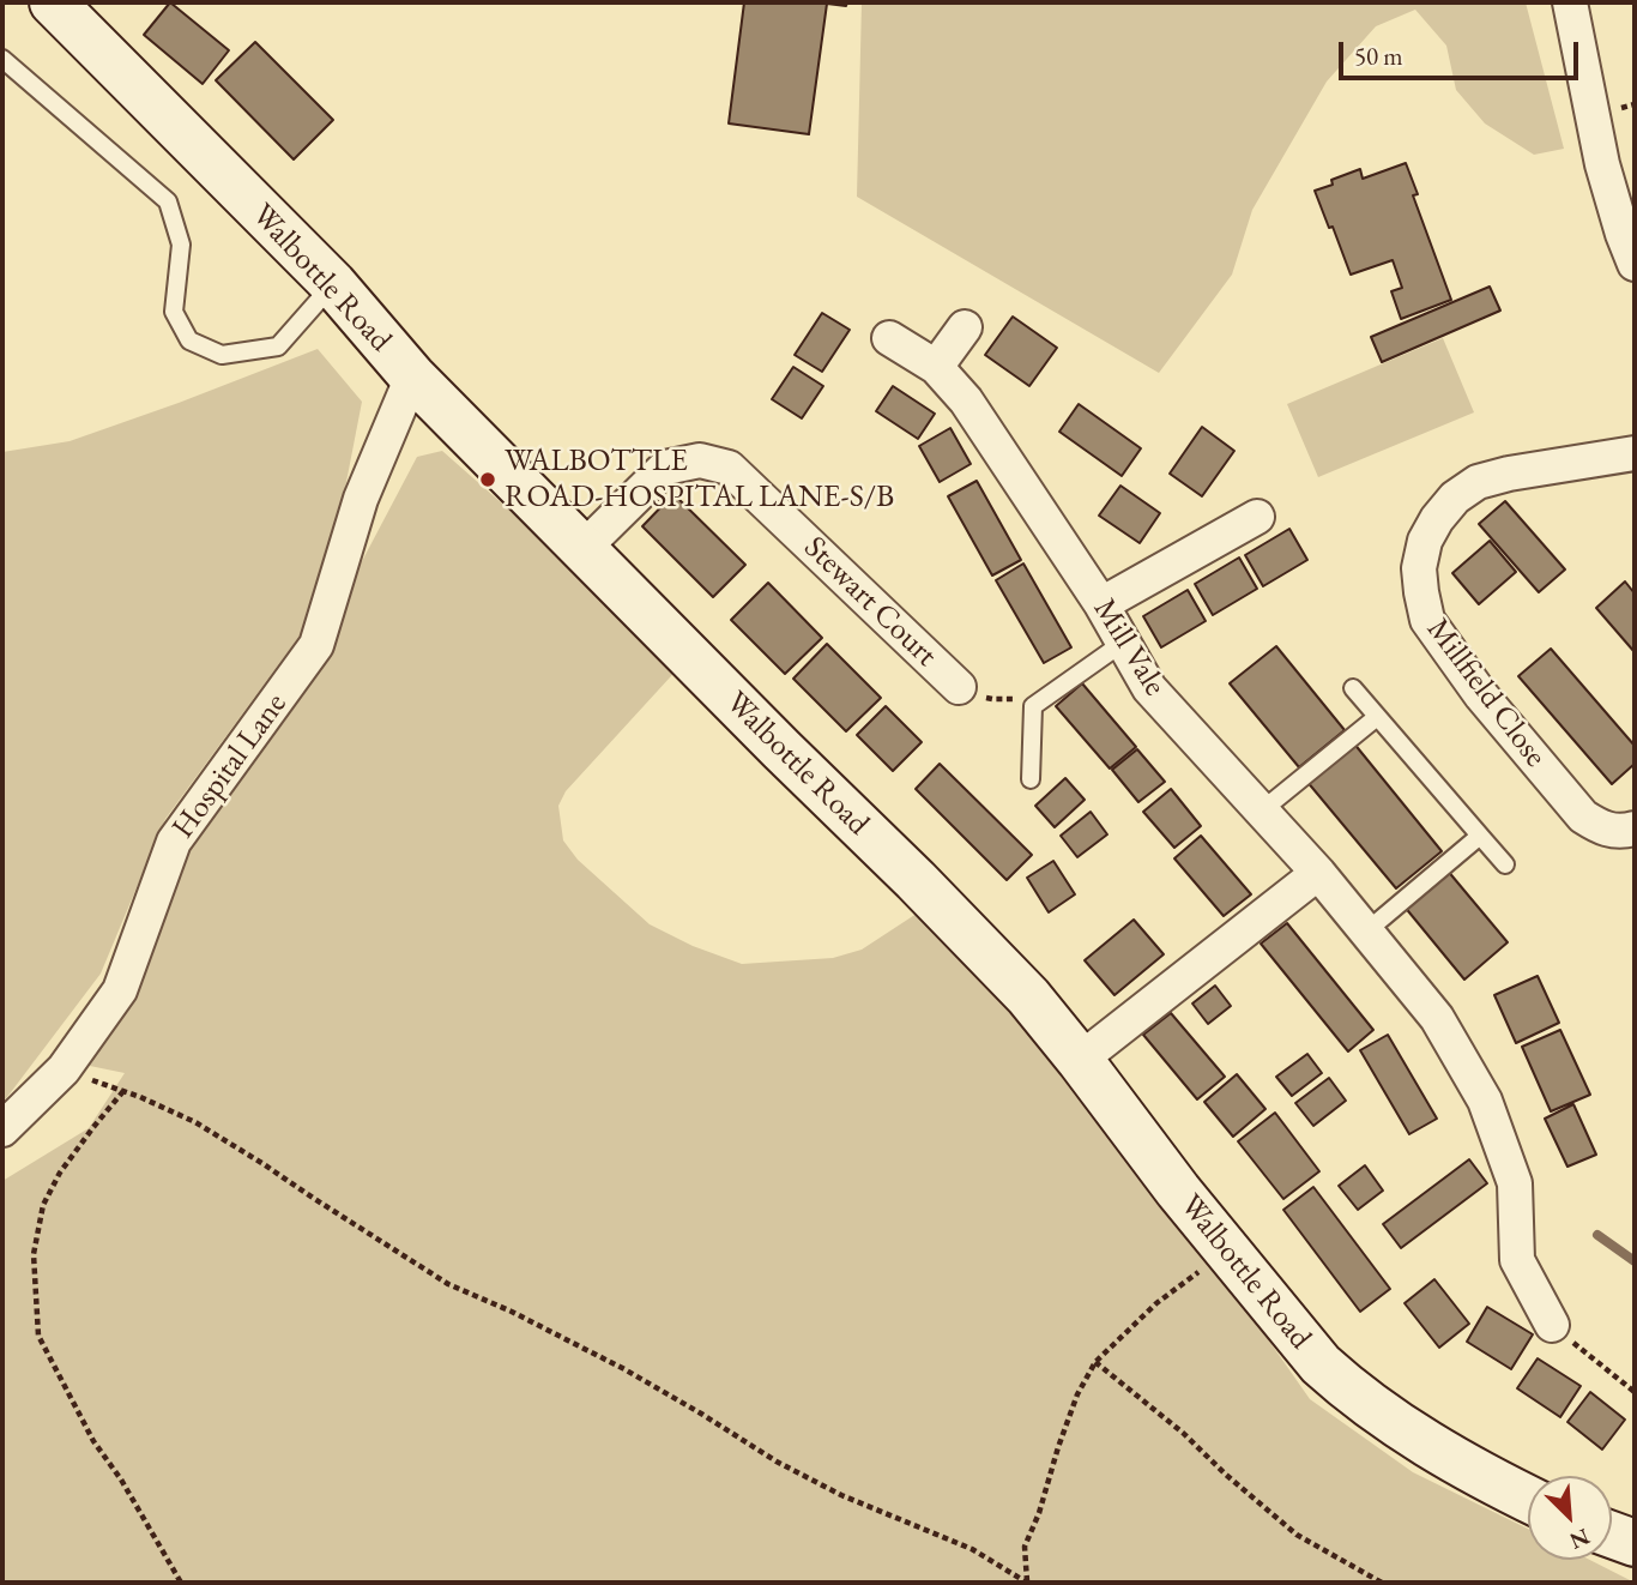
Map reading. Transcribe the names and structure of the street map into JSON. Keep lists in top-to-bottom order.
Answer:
{
  "streets": {
    "street": [
      "Walbottle Road",
      "Stewart Court",
      "Mill Vale",
      "Millfield Close",
      "Hospital Lane"
    ]
  },
  "crossings": [
    ["Walbottle Road", "Stewart Court"],
    ["Walbottle Road", "Hospital Lane"]
  ],
  "places": ["WALBOTTLE ROAD-HOSPITAL LANE-S/B"],
  "scale_bar": "50 m",
  "north": "bottom right"
}
